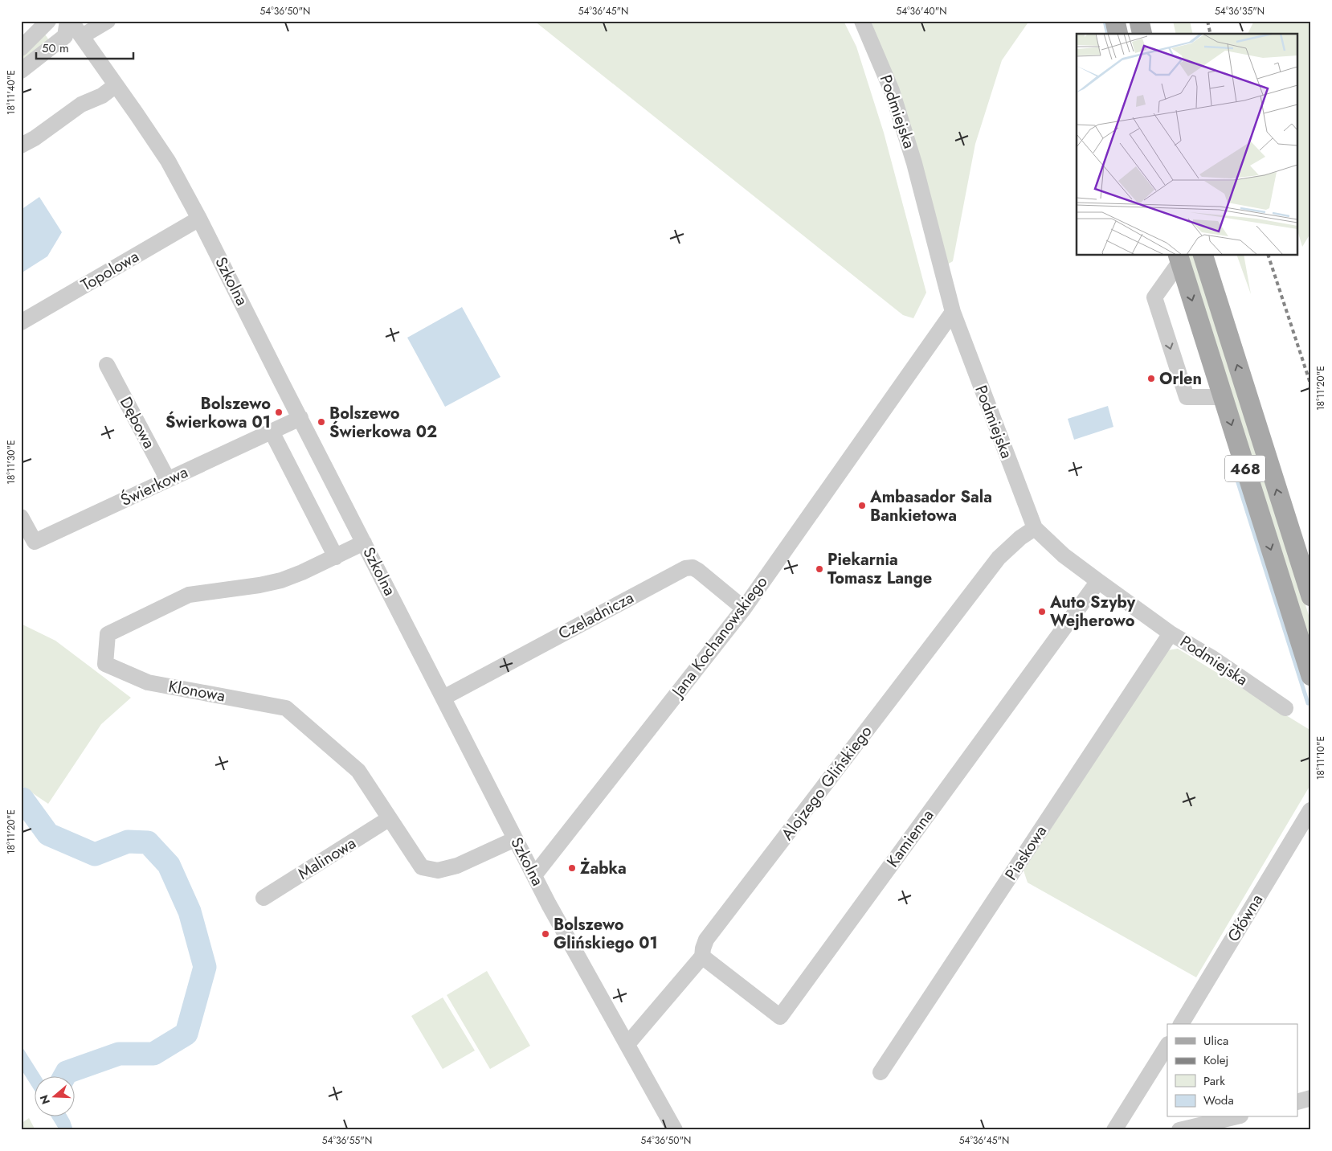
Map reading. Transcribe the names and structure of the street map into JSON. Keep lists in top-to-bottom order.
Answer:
{
  "streets": {
    "main road": ["468"],
    "street": [
      "Podmiejska",
      "Topolowa",
      "Szkolna",
      "Dębowa",
      "Świerkowa",
      "Czeladnicza",
      "Jana Kochanowskiego",
      "Klonowa",
      "Alojzego Glińskiego",
      "Kamienna",
      "Piaskowa",
      "Malinowa",
      "Główna"
    ]
  },
  "crossings": [
    ["Podmiejska", "Jana Kochanowskiego"],
    ["Podmiejska", "Alojzego Glińskiego"],
    ["Podmiejska", "Kamienna"],
    ["Podmiejska", "Piaskowa"],
    ["Topolowa", "Szkolna"],
    ["Szkolna", "Świerkowa"],
    ["Szkolna", "Czeladnicza"],
    ["Szkolna", "Jana Kochanowskiego"],
    ["Szkolna", "Klonowa"],
    ["Szkolna", "Alojzego Glińskiego"],
    ["Dębowa", "Świerkowa"],
    ["Czeladnicza", "Jana Kochanowskiego"],
    ["Klonowa", "Malinowa"],
    ["Alojzego Glińskiego", "Kamienna"]
  ],
  "places": [
    "Orlen",
    "Bolszewo Świerkowa 01",
    "Bolszewo Świerkowa 02",
    "Ambasador Sala Bankietowa",
    "Piekarnia Tomasz Lange",
    "Auto Szyby Wejherowo",
    "Żabka",
    "Bolszewo Glińskiego 01"
  ],
  "legend": [
    "Ulica",
    "Kolej",
    "Park",
    "Woda"
  ],
  "scale_bar": "50 m",
  "north": "left",
  "coordinates": [
    "54°36'50\"N",
    "54°36'45\"N",
    "54°36'40\"N",
    "54°36'35\"N",
    "18°11'40\"E",
    "18°11'20\"E",
    "18°11'30\"E",
    "18°11'10\"E",
    "54°36'55\"N"
  ]
}
